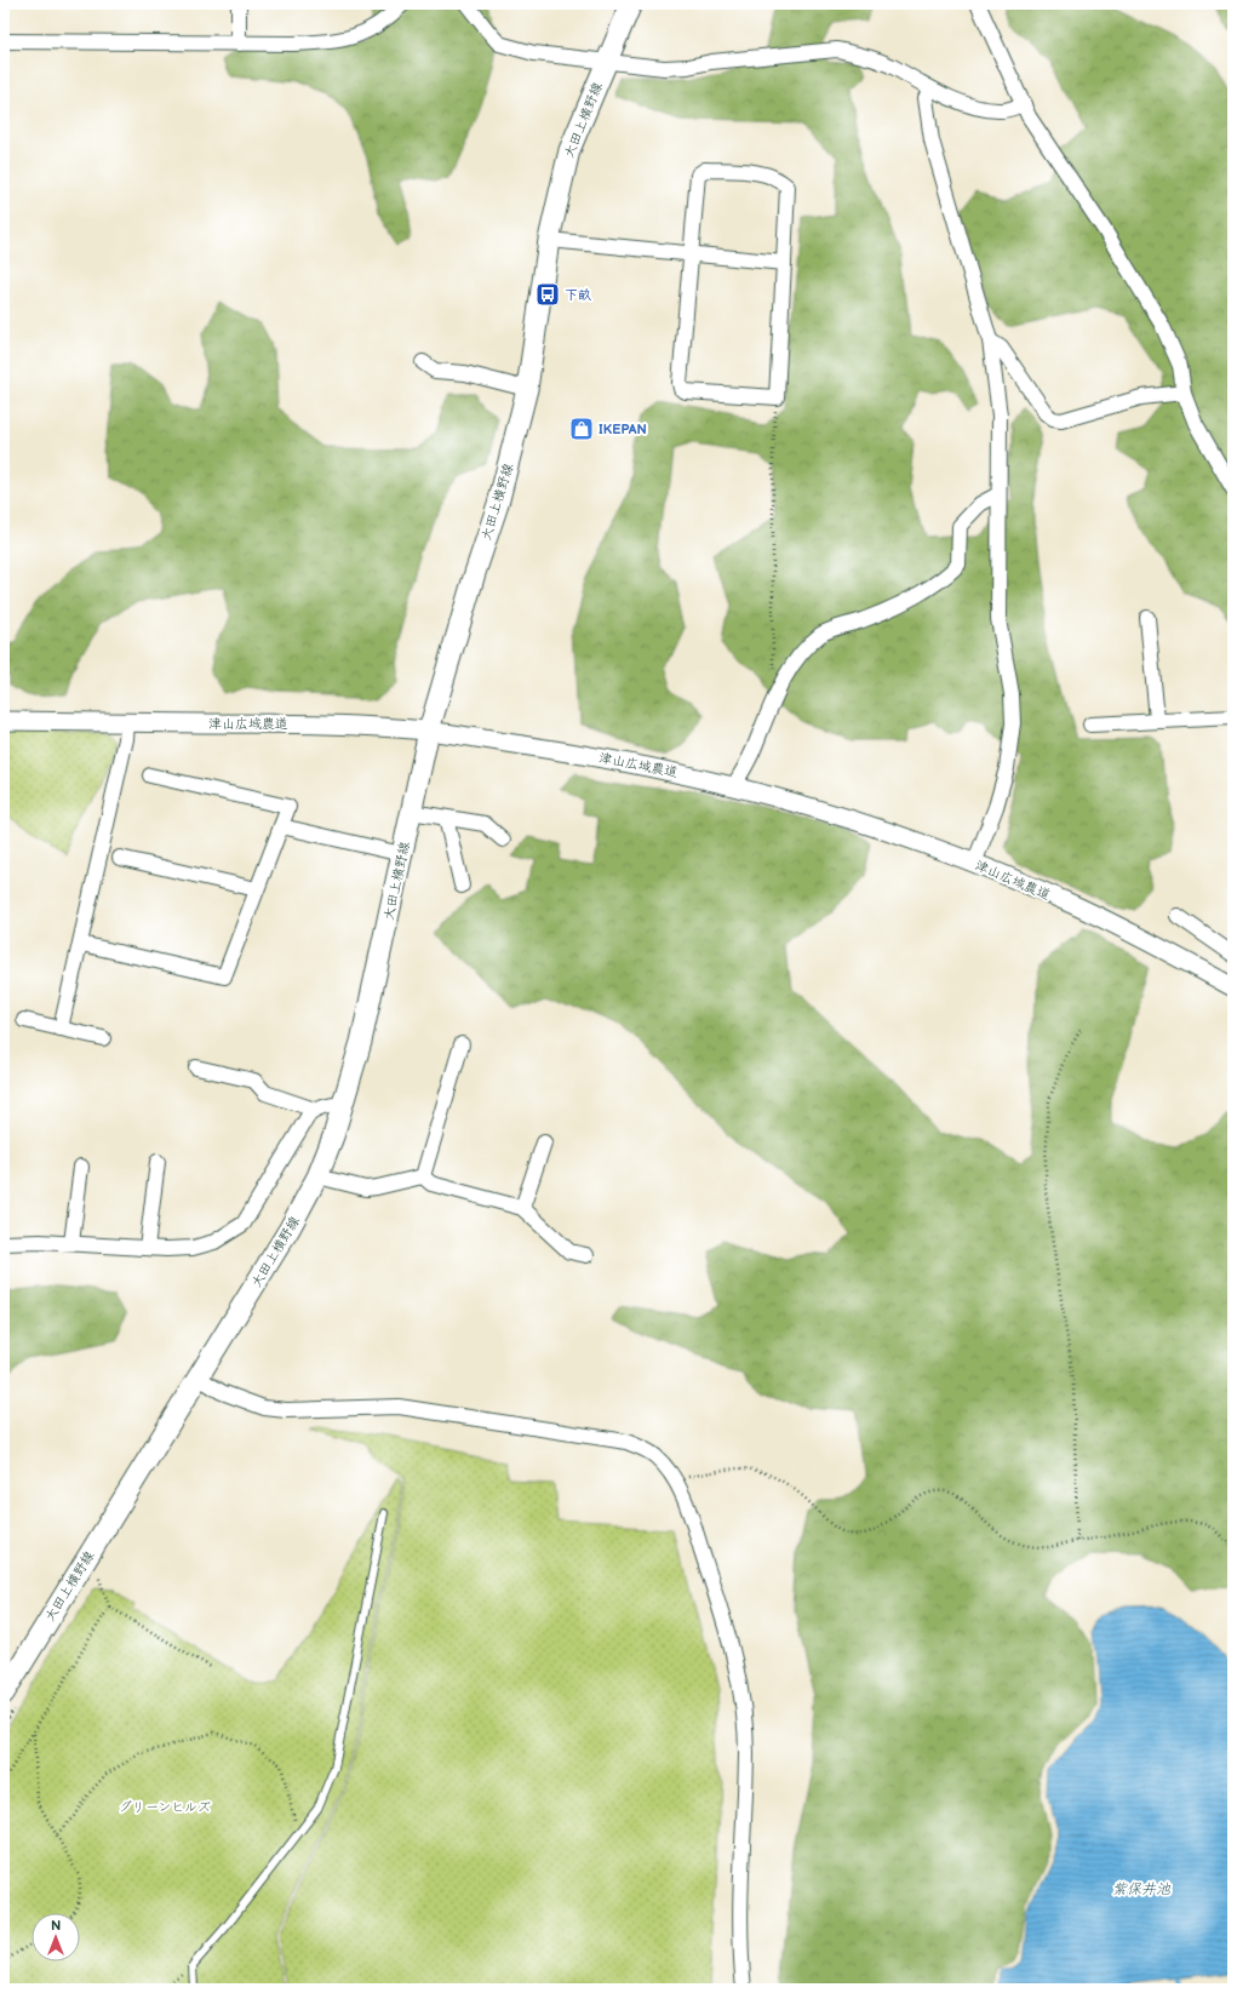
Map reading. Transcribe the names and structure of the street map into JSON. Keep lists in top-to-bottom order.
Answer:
{
  "streets": {
    "main road": ["大田上横野線"],
    "street": ["津山広域農道"]
  },
  "crossings": [
    ["大田上横野線", "津山広域農道"]
  ],
  "water": ["紫保井池"],
  "parks": ["グリーンヒルズ"],
  "places": {
    "bus stop": ["下畝"],
    "shop": ["IKEPAN"]
  },
  "north": "top"
}
